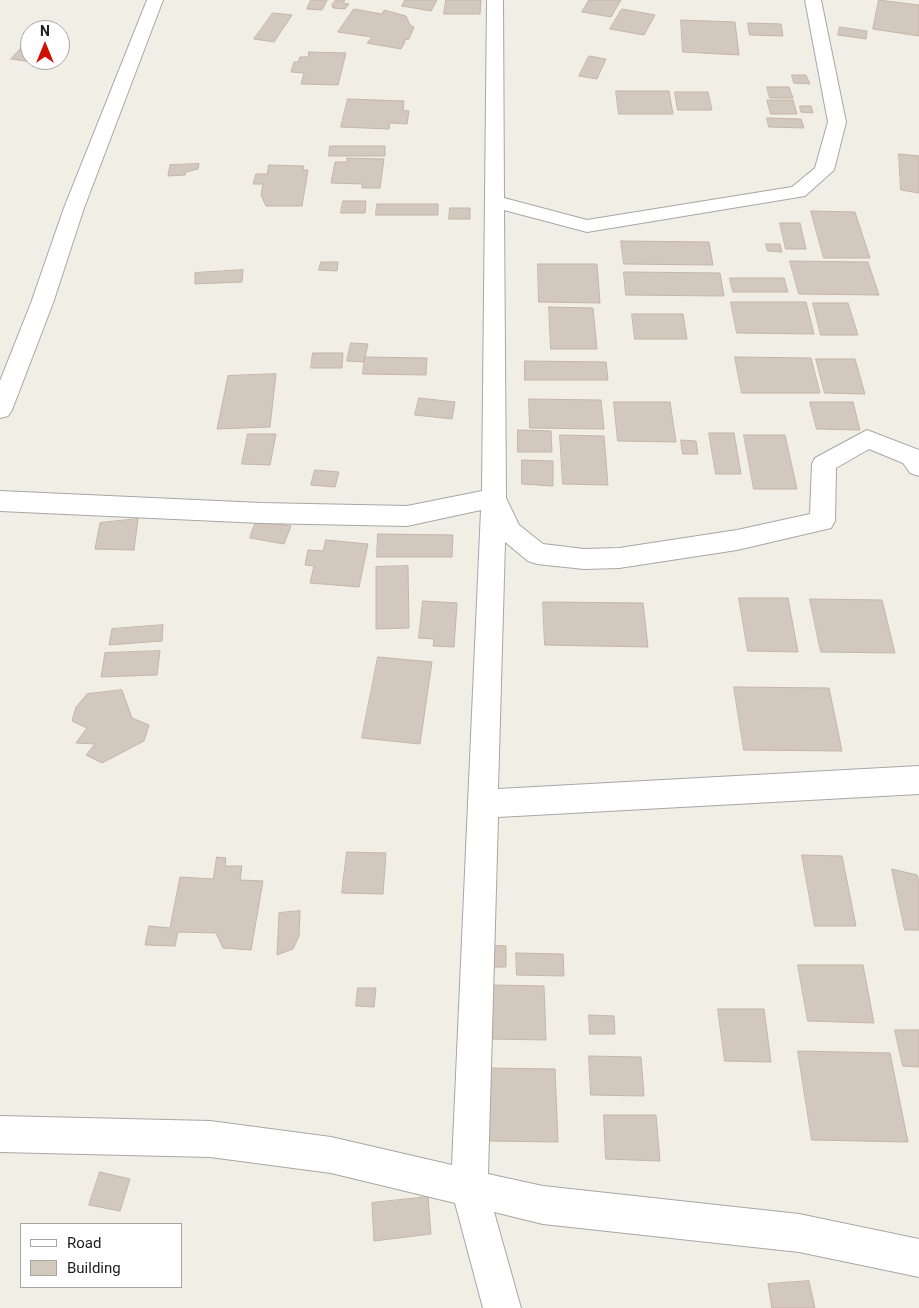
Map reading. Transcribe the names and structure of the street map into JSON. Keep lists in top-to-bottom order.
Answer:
{
  "legend": ["Road", "Building"],
  "north": "top"
}
